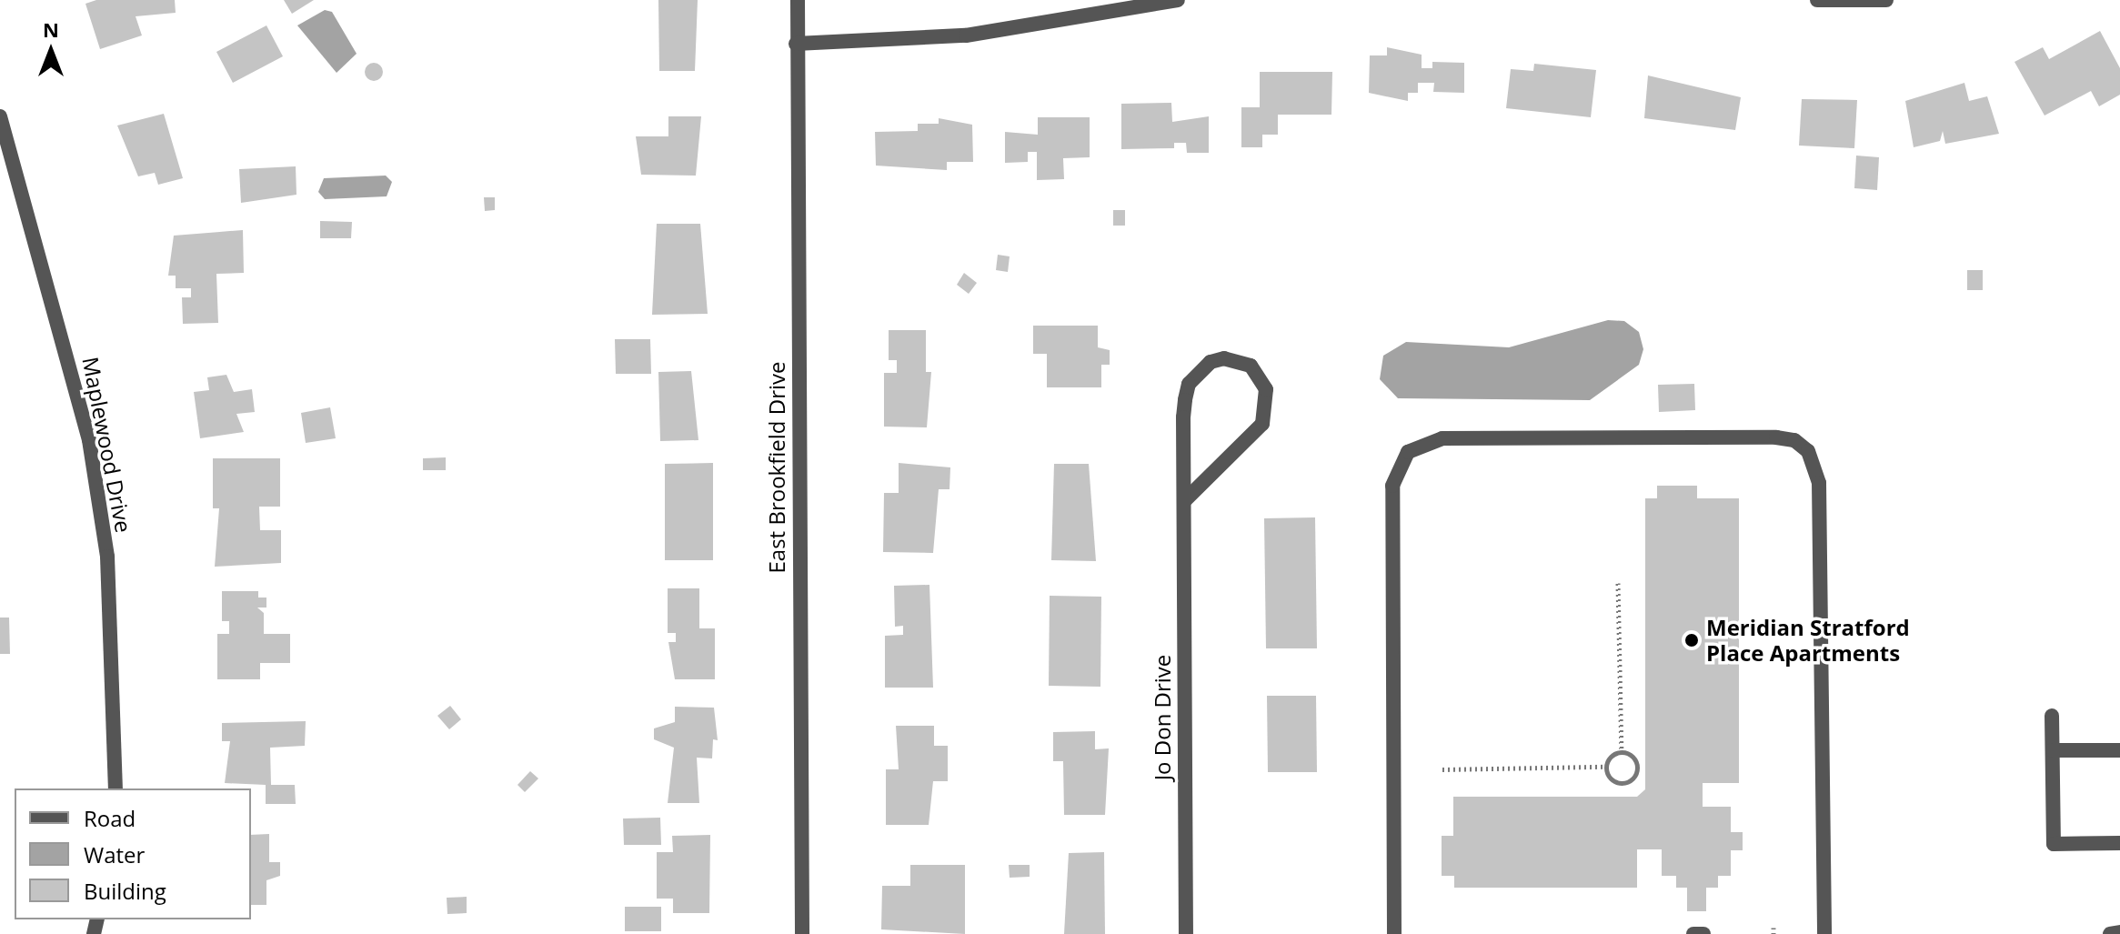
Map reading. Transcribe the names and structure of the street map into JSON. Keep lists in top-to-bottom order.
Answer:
{
  "streets": {
    "street": ["Maplewood Drive", "East Brookfield Drive", "Jo Don Drive"]
  },
  "places": ["Meridian Stratford Place Apartments"],
  "legend": ["Road", "Water", "Building"],
  "north": "top"
}
